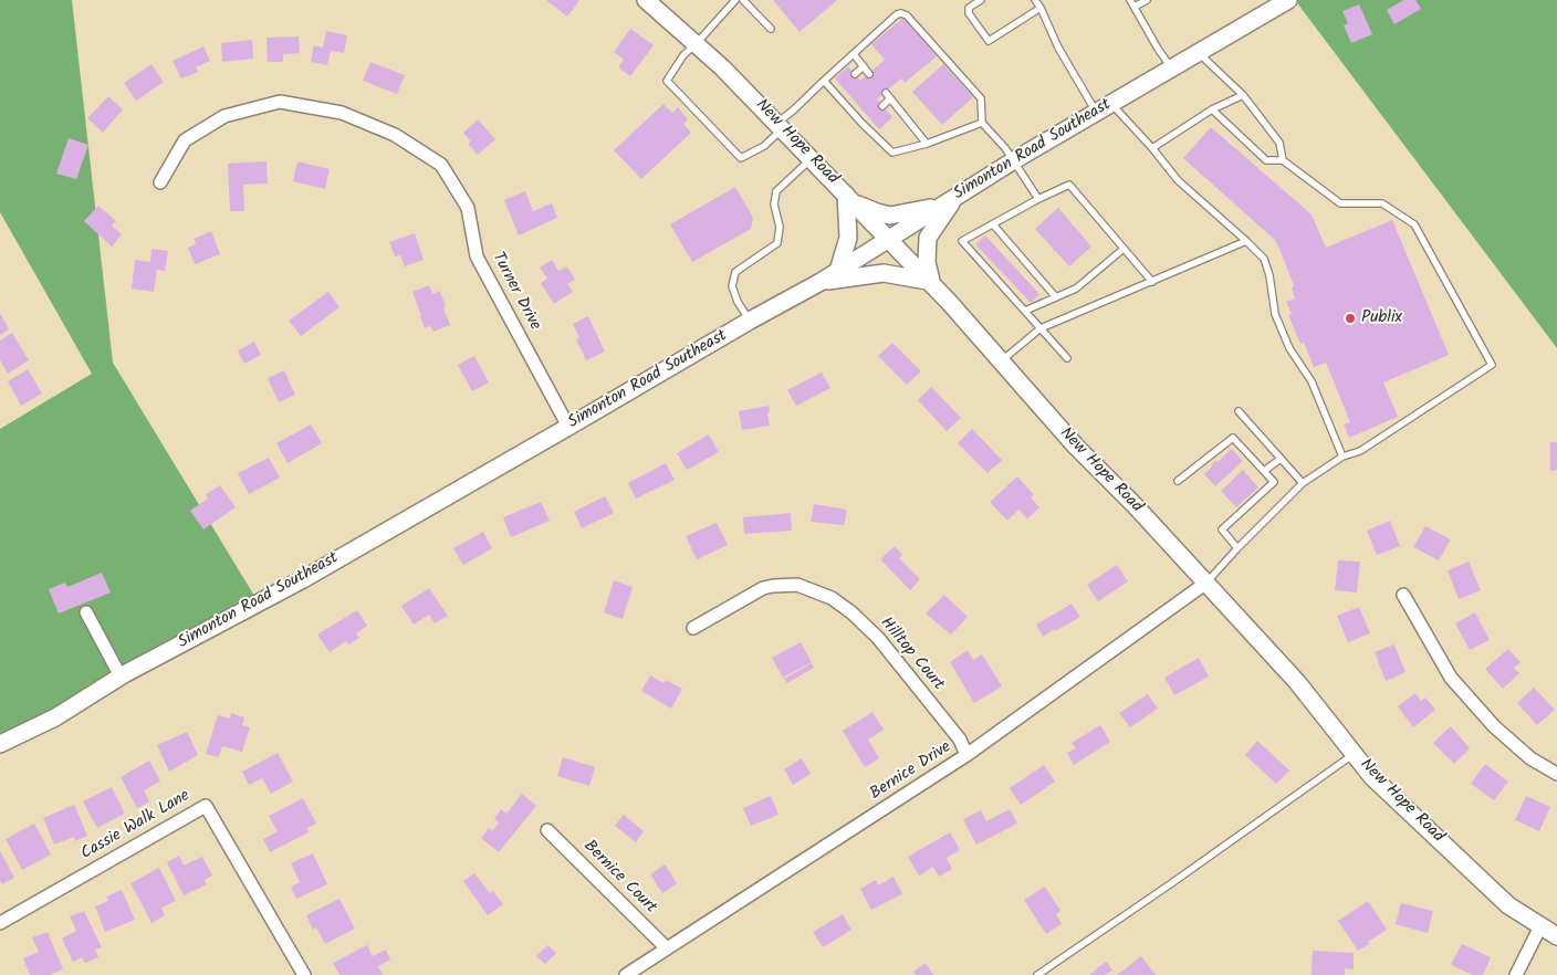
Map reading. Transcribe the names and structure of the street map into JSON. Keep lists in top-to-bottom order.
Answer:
{
  "streets": {
    "street": [
      "New Hope Road",
      "Simonton Road Southeast",
      "Turner Drive",
      "Hilltop Court",
      "Bernice Drive",
      "Cassie Walk Lane",
      "Bernice Court"
    ]
  },
  "crossings": [
    ["New Hope Road", "Simonton Road Southeast"],
    ["New Hope Road", "Bernice Drive"],
    ["Simonton Road Southeast", "Turner Drive"],
    ["Hilltop Court", "Bernice Drive"],
    ["Bernice Drive", "Bernice Court"]
  ],
  "places": ["Publix"]
}
